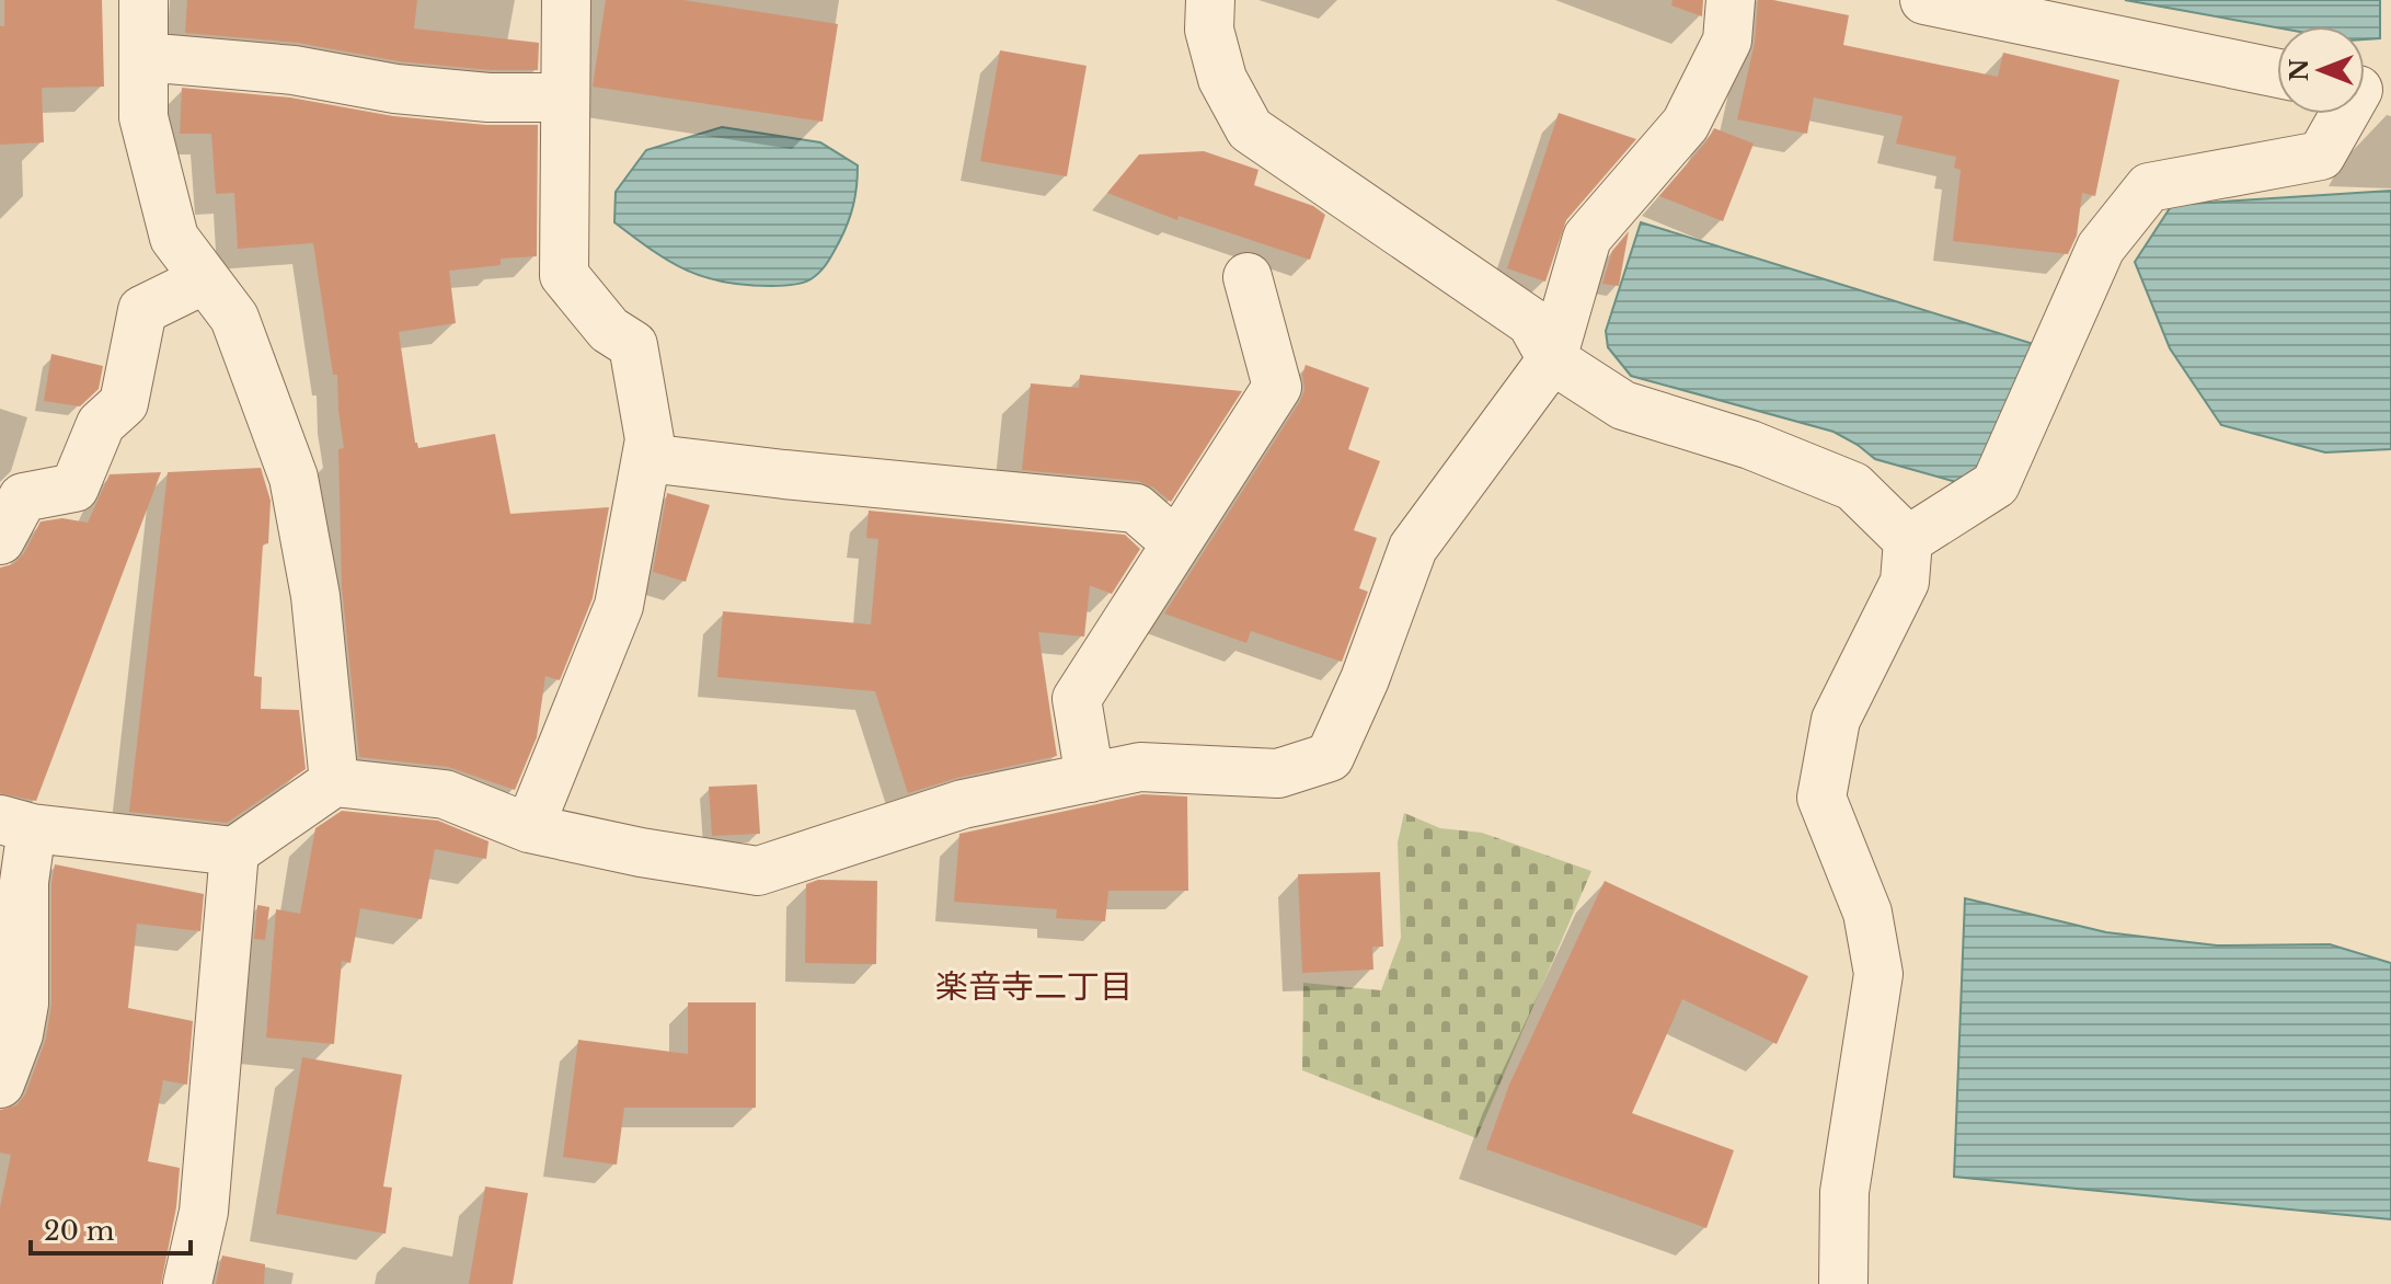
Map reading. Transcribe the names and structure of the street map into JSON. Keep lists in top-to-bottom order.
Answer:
{
  "districts": ["楽音寺二丁目"],
  "scale_bar": "20 m",
  "north": "left"
}
